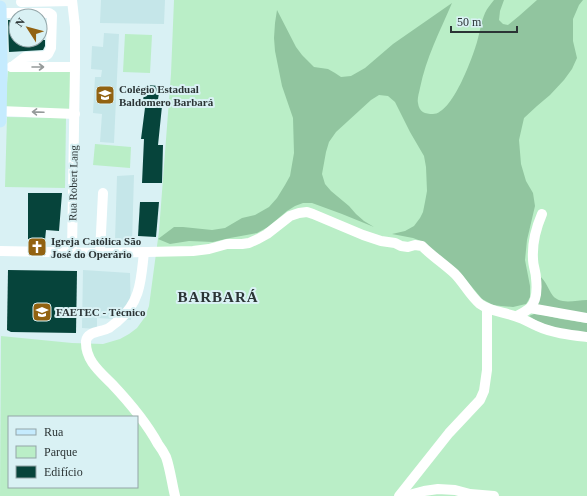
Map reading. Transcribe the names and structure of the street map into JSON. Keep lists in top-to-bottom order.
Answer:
{
  "streets": {
    "street": ["Rua Robert Lang"]
  },
  "districts": ["BARBARÁ"],
  "places": {
    "school or university": ["Colégio Estadual Baldomero Barbará", "FAETEC - Técnico"],
    "church": ["Igreja Católica São José do Operário"]
  },
  "legend": ["Rua", "Parque", "Edifício"],
  "scale_bar": "50 m",
  "north": "top left"
}
